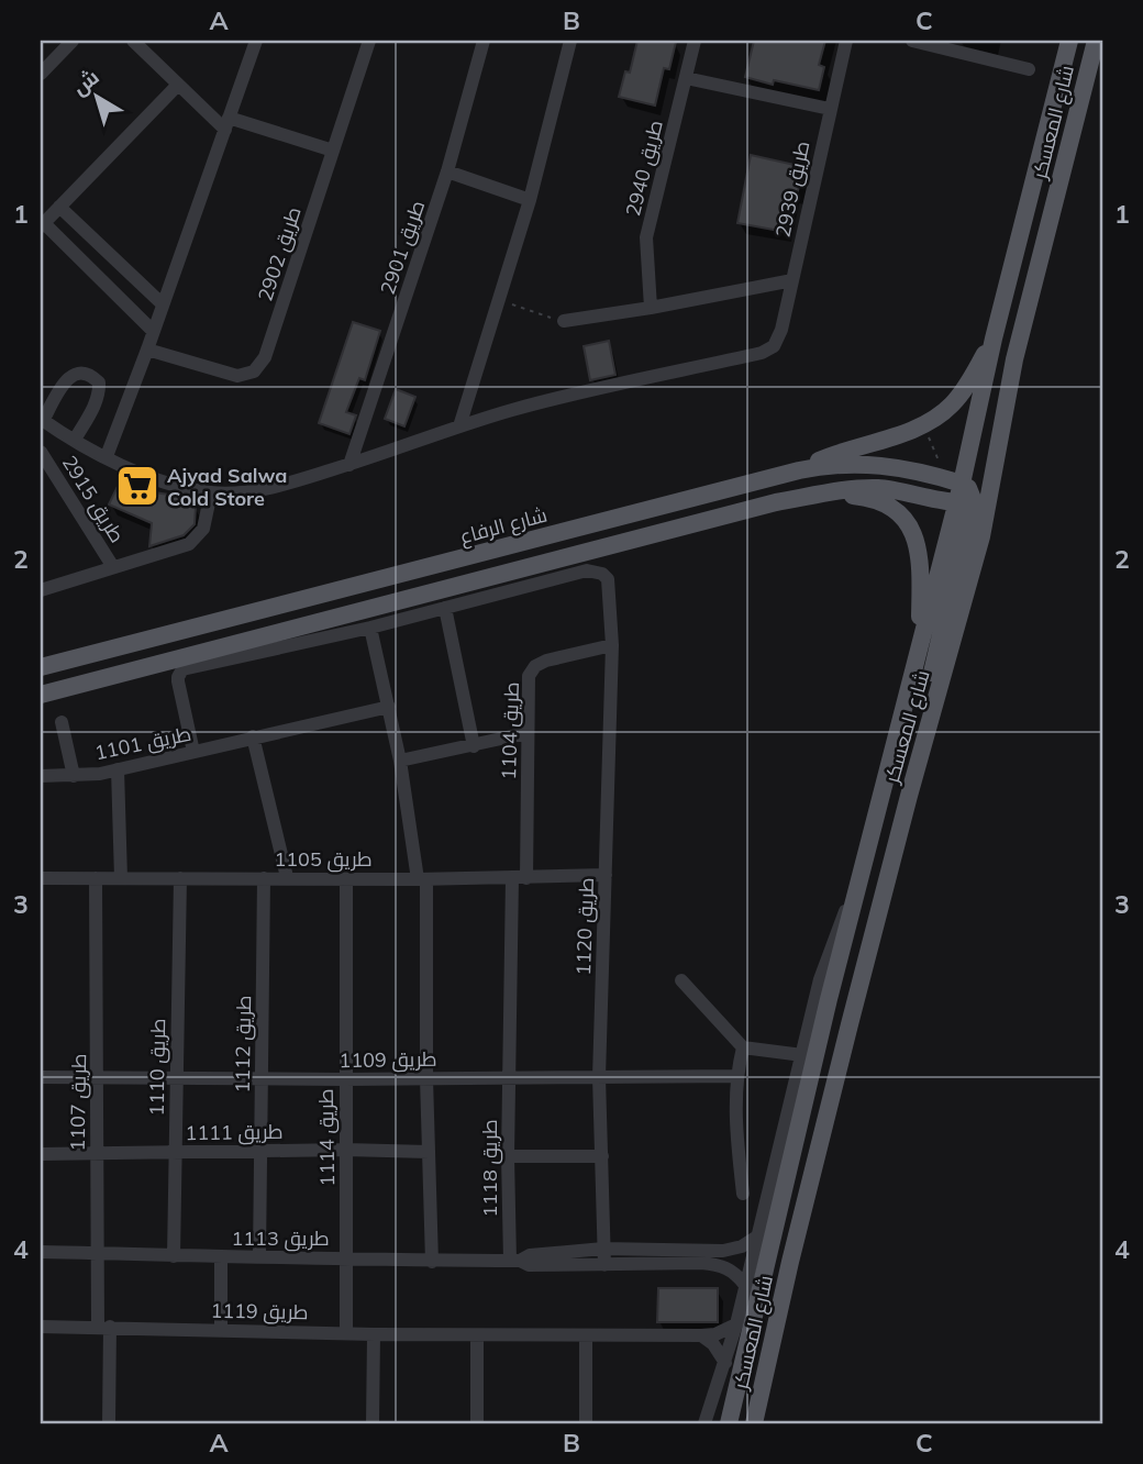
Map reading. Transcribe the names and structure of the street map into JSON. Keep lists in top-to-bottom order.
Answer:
{
  "streets": {
    "main road": ["شارع المعسكر", "شارع الرفاع"],
    "street": [
      "طريق 2940",
      "طريق 2939",
      "طريق 2901",
      "طريق 2902",
      "طريق 2915",
      "طريق 1104",
      "طريق 1101",
      "طريق 1105",
      "طريق 1120",
      "طريق 1112",
      "طريق 1109",
      "طريق 1110",
      "طريق 1107",
      "طريق 1111",
      "طريق 1114",
      "طريق 1118",
      "طريق 1113",
      "طريق 1119"
    ]
  },
  "crossings": [
    ["شارع المعسكر", "شارع الرفاع"],
    ["طريق 1104", "طريق 1105"],
    ["طريق 1104", "طريق 1120"],
    ["طريق 1104", "طريق 1109"],
    ["طريق 1104", "طريق 1118"],
    ["طريق 1105", "طريق 1120"],
    ["طريق 1105", "طريق 1112"],
    ["طريق 1105", "طريق 1110"],
    ["طريق 1105", "طريق 1107"],
    ["طريق 1105", "طريق 1114"],
    ["طريق 1120", "طريق 1109"],
    ["طريق 1120", "طريق 1113"],
    ["طريق 1112", "طريق 1109"],
    ["طريق 1112", "طريق 1111"],
    ["طريق 1112", "طريق 1113"],
    ["طريق 1109", "طريق 1110"],
    ["طريق 1109", "طريق 1107"],
    ["طريق 1109", "طريق 1114"],
    ["طريق 1109", "طريق 1118"],
    ["طريق 1110", "طريق 1111"],
    ["طريق 1110", "طريق 1113"],
    ["طريق 1107", "طريق 1111"],
    ["طريق 1107", "طريق 1113"],
    ["طريق 1107", "طريق 1119"],
    ["طريق 1111", "طريق 1114"],
    ["طريق 1114", "طريق 1113"],
    ["طريق 1118", "طريق 1113"]
  ],
  "places": {
    "supermarket": ["Ajyad Salwa Cold Store"]
  },
  "north": "top left",
  "grid": {
    "columns": ["A", "B", "C"],
    "rows": [
      "1",
      "2",
      "3",
      "4"
    ]
  }
}
